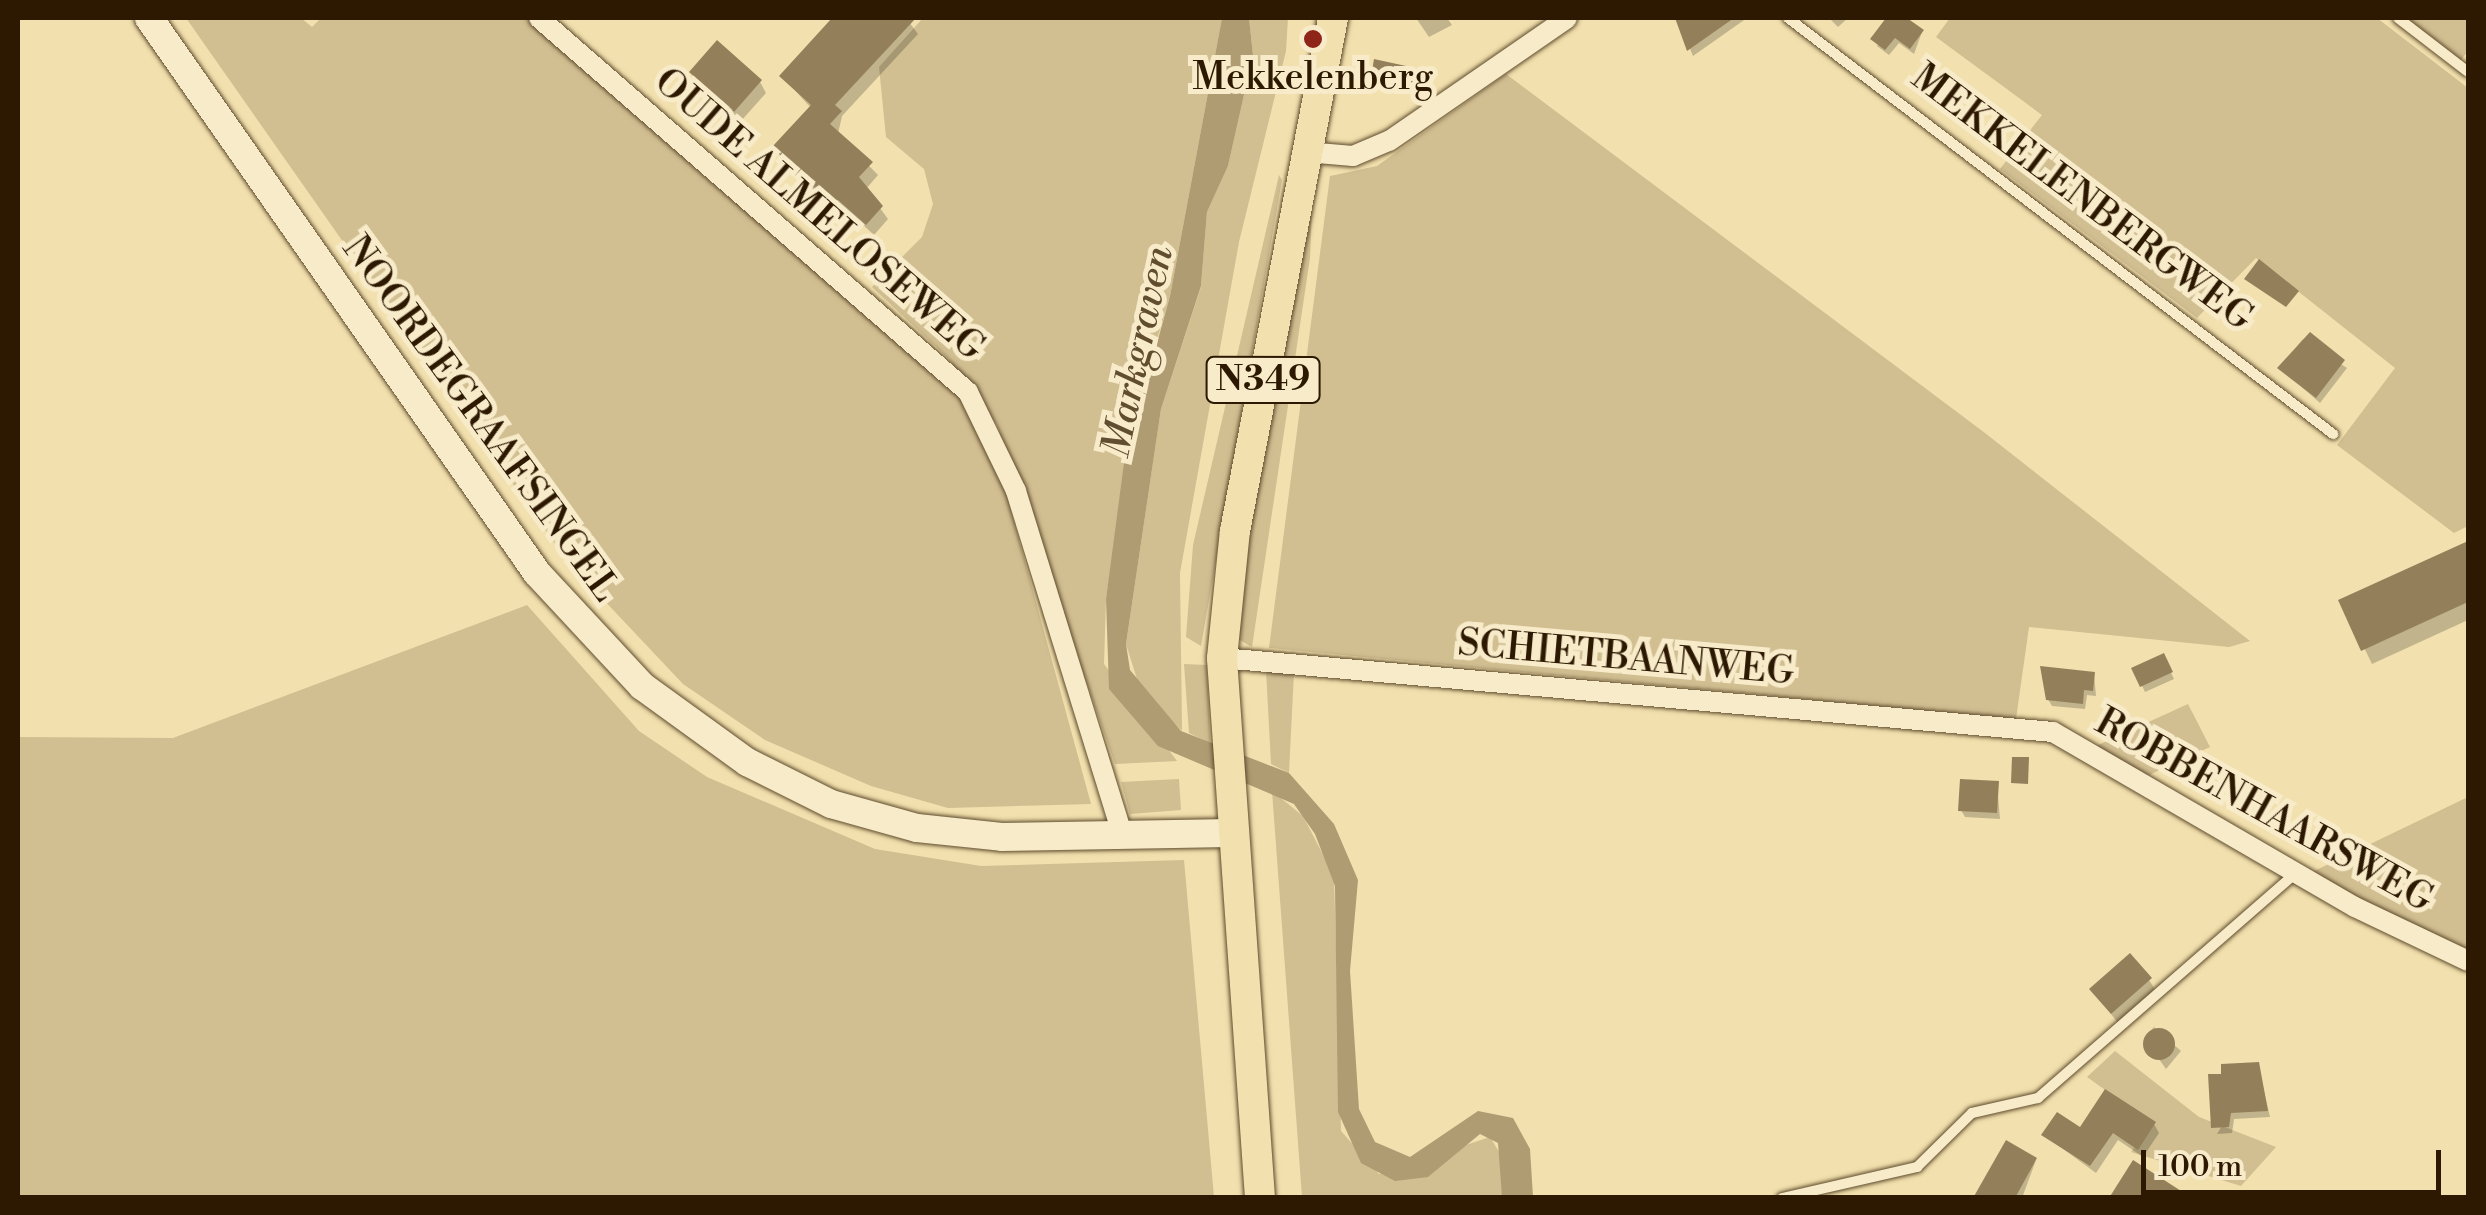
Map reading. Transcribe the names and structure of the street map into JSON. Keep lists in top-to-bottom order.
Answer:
{
  "streets": {
    "main road": ["N349", "NOORDEGRAAFSINGEL"],
    "street": ["OUDE ALMELOSEWEG", "SCHIETBAANWEG", "ROBBENHAARSWEG"],
    "lane": ["MEKKELENBERGWEG"]
  },
  "crossings": [
    ["OUDE ALMELOSEWEG", "NOORDEGRAAFSINGEL"],
    ["N349", "NOORDEGRAAFSINGEL"],
    ["N349", "SCHIETBAANWEG"],
    ["SCHIETBAANWEG", "ROBBENHAARSWEG"]
  ],
  "water": ["Markgraven"],
  "places": ["Mekkelenberg"],
  "scale_bar": "100 m"
}
